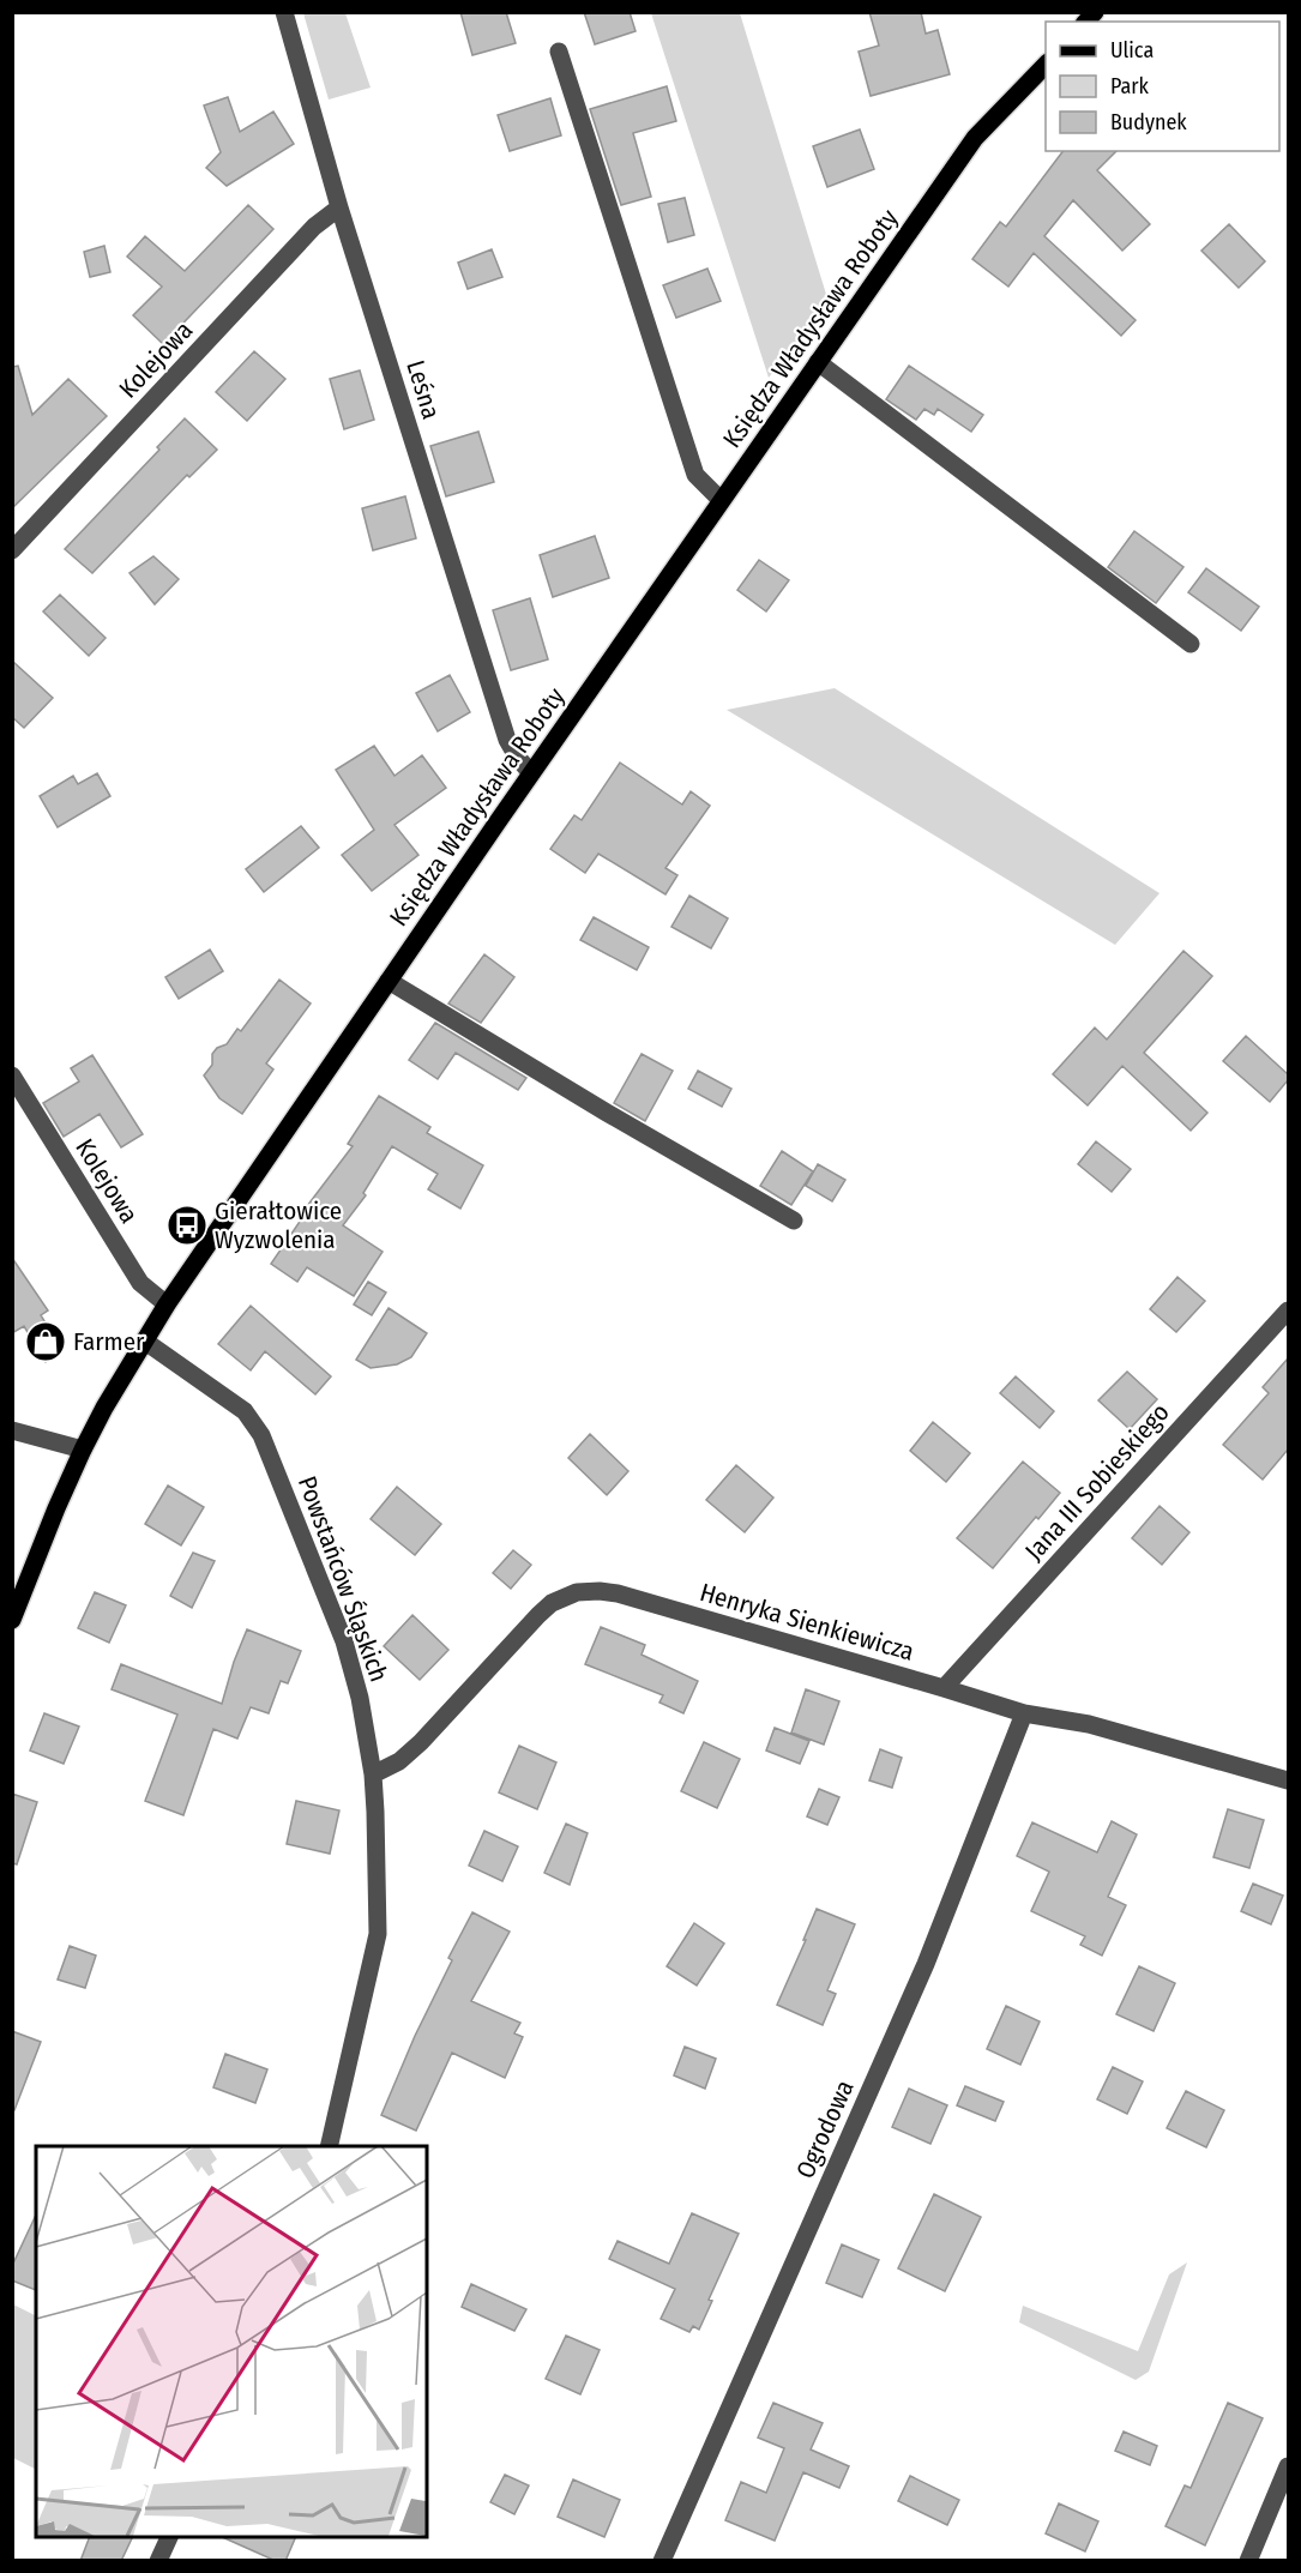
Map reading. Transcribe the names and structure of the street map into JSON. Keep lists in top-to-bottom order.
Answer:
{
  "streets": {
    "main road": ["Księdza Władysława Roboty"],
    "street": [
      "Kolejowa",
      "Leśna",
      "Jana III Sobieskiego",
      "Powstańców Śląskich",
      "Henryka Sienkiewicza",
      "Ogrodowa"
    ]
  },
  "crossings": [
    ["Księdza Władysława Roboty", "Kolejowa"],
    ["Księdza Władysława Roboty", "Leśna"],
    ["Księdza Władysława Roboty", "Powstańców Śląskich"],
    ["Kolejowa", "Leśna"],
    ["Jana III Sobieskiego", "Henryka Sienkiewicza"],
    ["Powstańców Śląskich", "Henryka Sienkiewicza"],
    ["Henryka Sienkiewicza", "Ogrodowa"]
  ],
  "places": {
    "bus stop": ["Gierałtowice Wyzwolenia"],
    "shop": ["Farmer"]
  },
  "legend": ["Ulica", "Park", "Budynek"]
}
